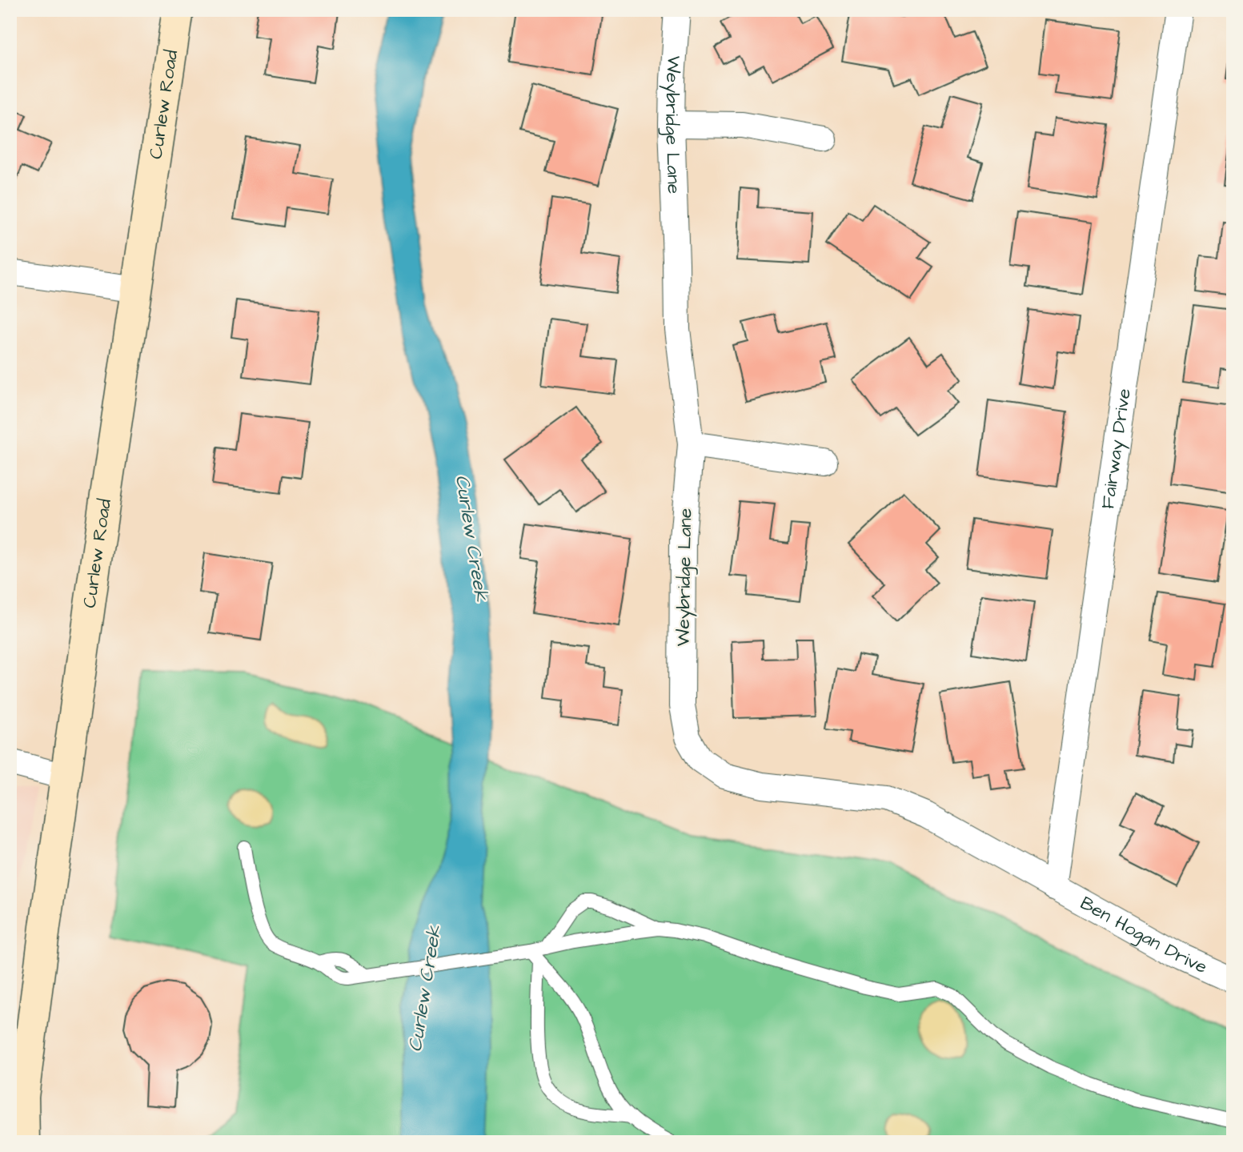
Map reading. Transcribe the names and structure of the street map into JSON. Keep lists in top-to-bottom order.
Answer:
{
  "streets": {
    "main road": ["Curlew Road"],
    "street": ["Weybridge Lane", "Fairway Drive", "Ben Hogan Drive"]
  },
  "crossings": [
    ["Weybridge Lane", "Fairway Drive"],
    ["Weybridge Lane", "Ben Hogan Drive"],
    ["Fairway Drive", "Ben Hogan Drive"]
  ],
  "water": ["Curlew Creek"]
}
